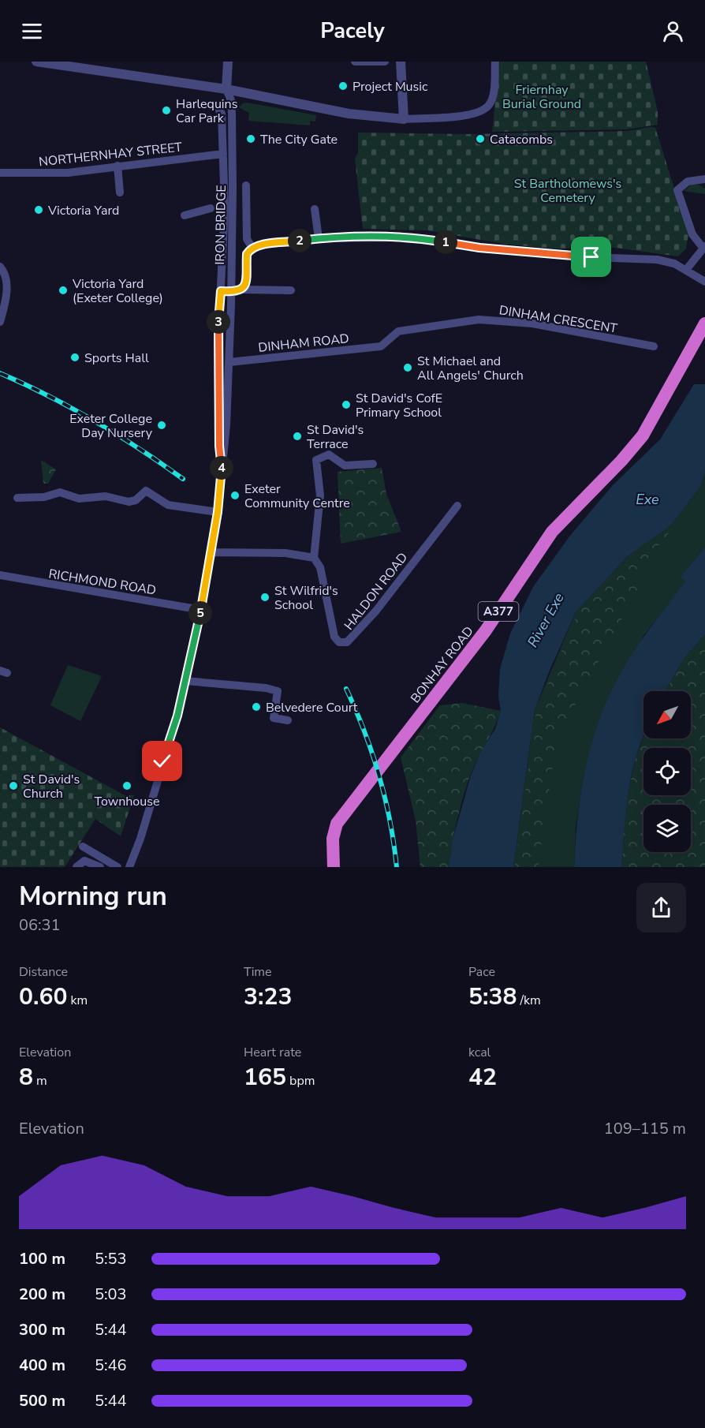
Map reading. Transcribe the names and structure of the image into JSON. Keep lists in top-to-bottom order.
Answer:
{
  "streets": {
    "highway": ["A377", "BONHAY ROAD"],
    "street": [
      "NORTHERNHAY STREET",
      "IRON BRIDGE",
      "DINHAM CRESCENT",
      "DINHAM ROAD",
      "RICHMOND ROAD",
      "HALDON ROAD"
    ]
  },
  "crossings": [
    ["IRON BRIDGE", "DINHAM ROAD"],
    ["DINHAM CRESCENT", "DINHAM ROAD"]
  ],
  "water": ["Exe", "River Exe"],
  "parks": ["Friernhay Burial Ground", "St Bartholomews's Cemetery"],
  "places": [
    "Project Music",
    "Harlequins Car Park",
    "The City Gate",
    "Catacombs",
    "Victoria Yard",
    "Victoria Yard (Exeter College)",
    "Sports Hall",
    "St Michael and All Angels' Church",
    "St David's CofE Primary School",
    "Exeter College Day Nursery",
    "St David's Terrace",
    "Exeter Community Centre",
    "St Wilfrid's School",
    "Belvedere Court",
    "St David's Church",
    "Townhouse"
  ],
  "north": "bottom left",
  "page": {
    "header": "Pacely",
    "pins": [
      "2",
      "1",
      "3",
      "4",
      "5"
    ],
    "heading": ["Morning run", "06:31"],
    "stats": [
      ["Distance", "0.60 km"],
      ["Time", "3:23"],
      ["Pace", "5:38 /km"],
      ["Elevation", "8 m"],
      ["Heart rate", "165 bpm"],
      ["kcal", "42"]
    ],
    "chart": ["Elevation", "109–115 m"],
    "list": [
      {
        "name": "100 m",
        "note": "5:53"
      },
      {
        "name": "200 m",
        "note": "5:03"
      },
      {
        "name": "300 m",
        "note": "5:44"
      },
      {
        "name": "400 m",
        "note": "5:46"
      },
      {
        "name": "500 m",
        "note": "5:44"
      }
    ]
  }
}
